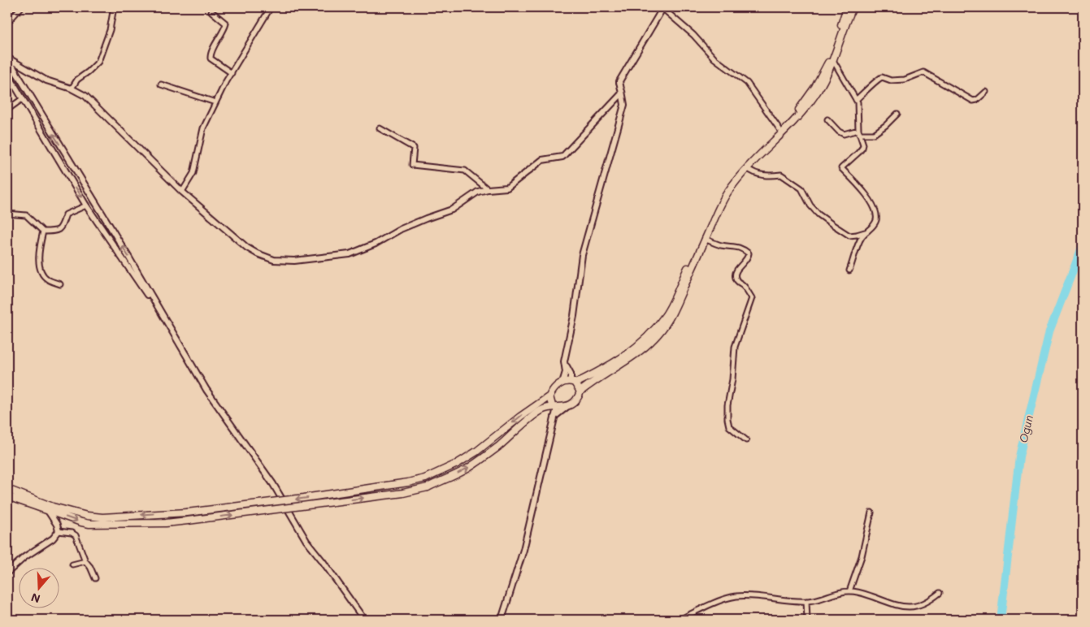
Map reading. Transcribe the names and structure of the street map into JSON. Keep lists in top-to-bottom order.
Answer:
{
  "water": ["Ogun"],
  "north": "bottom"
}
